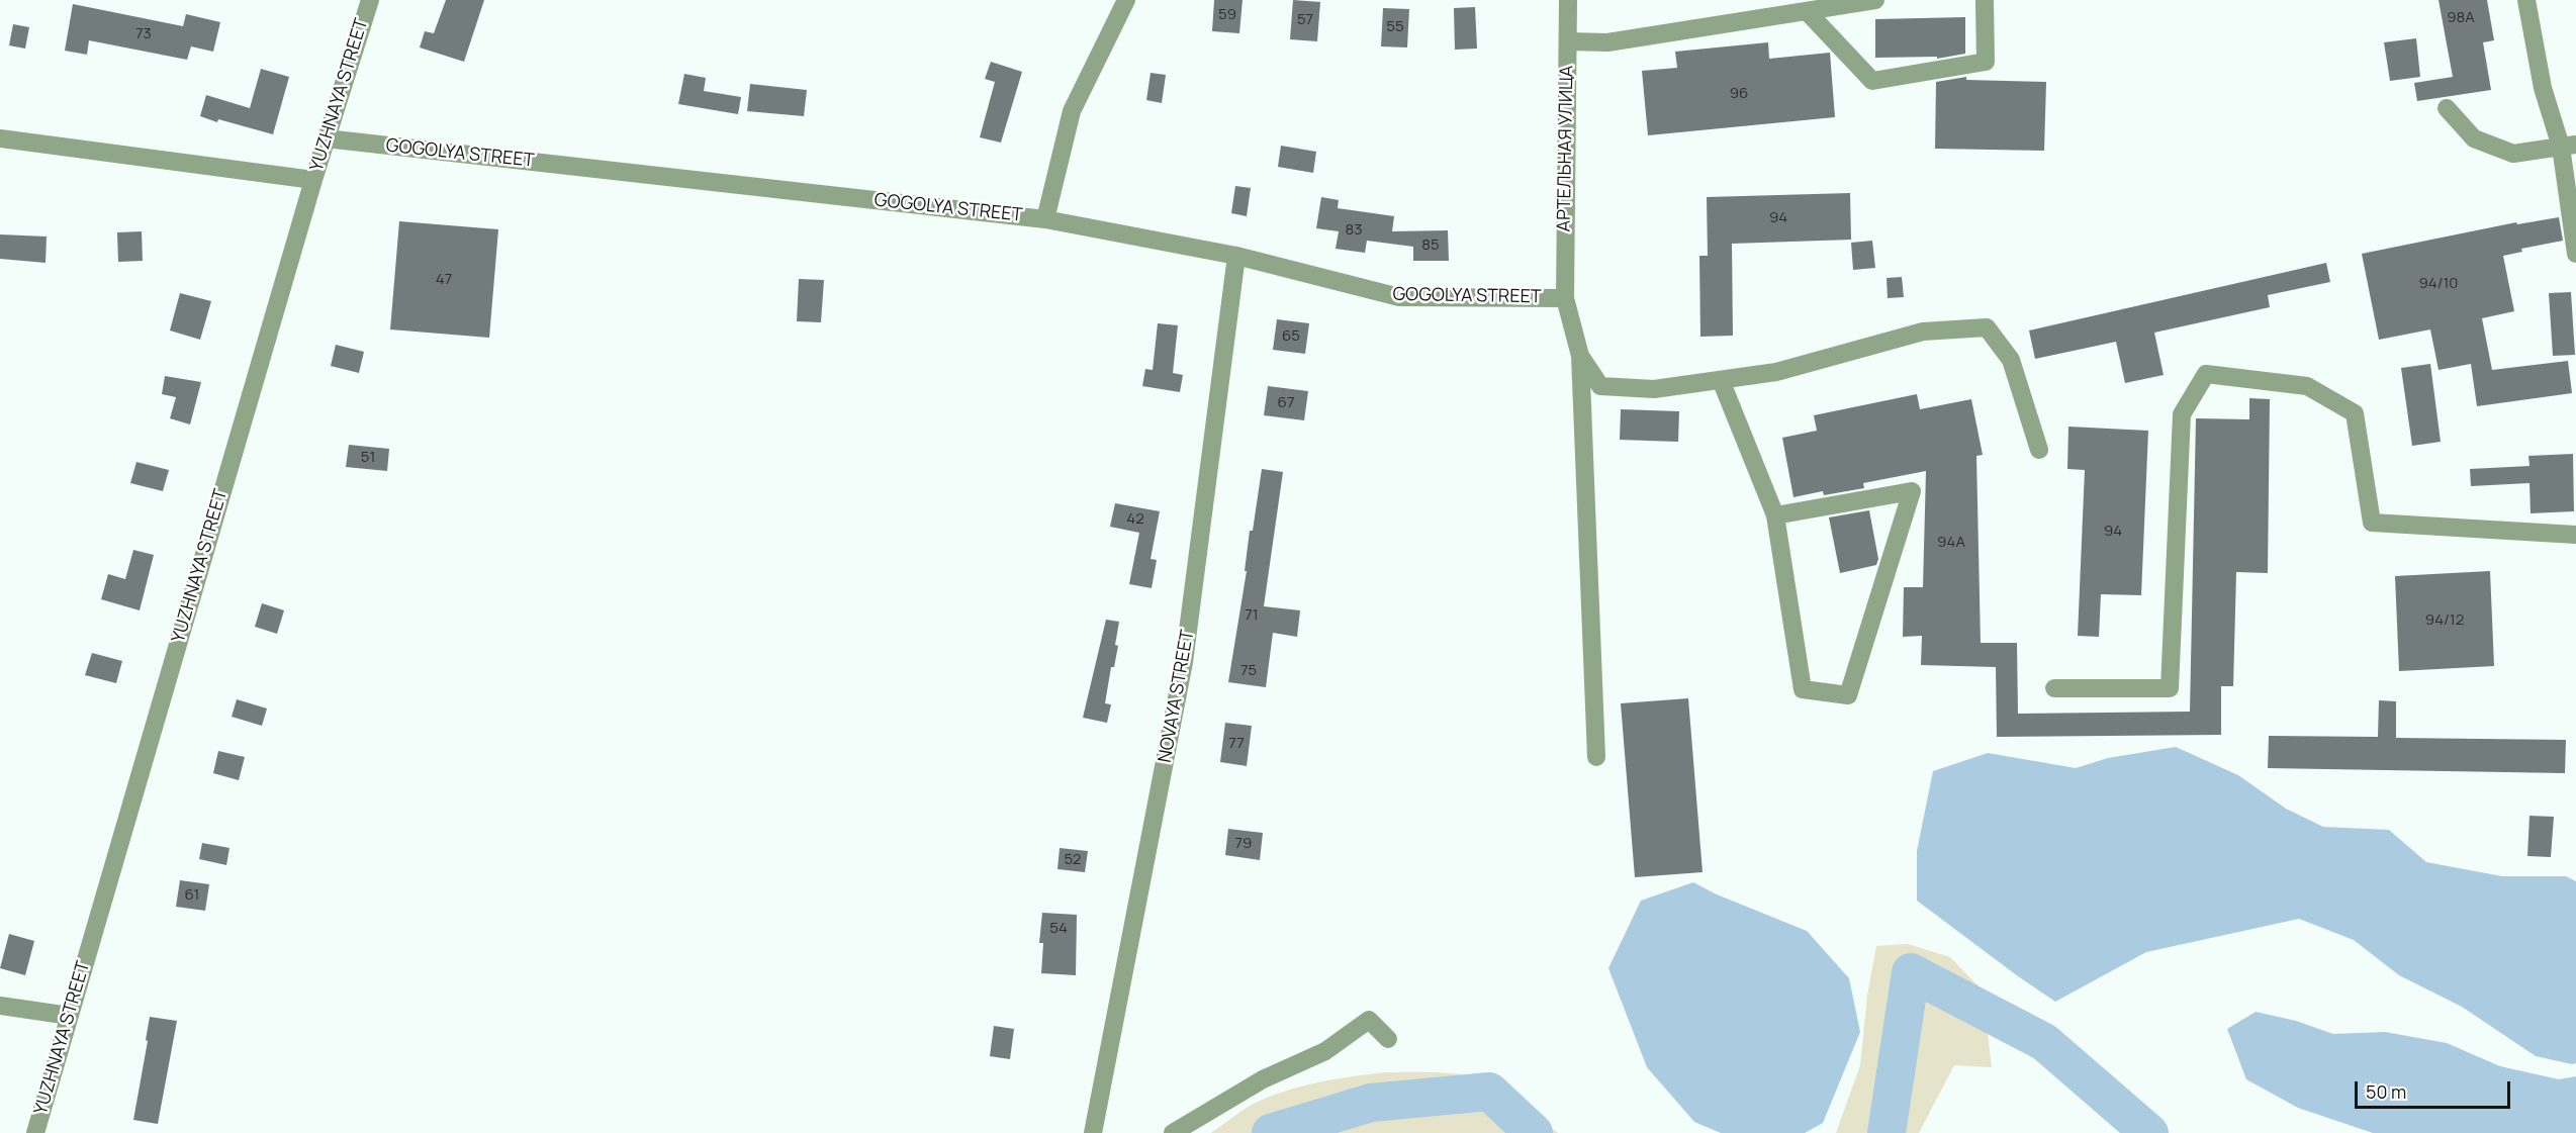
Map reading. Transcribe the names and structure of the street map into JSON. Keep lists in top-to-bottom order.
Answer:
{
  "streets": {
    "street": [
      "YUZHNAYA STREET",
      "АРТЕЛЬНАЯ УЛИЦА",
      "GOGOLYA STREET",
      "NOVAYA STREET"
    ]
  },
  "crossings": [
    ["YUZHNAYA STREET", "GOGOLYA STREET"],
    ["АРТЕЛЬНАЯ УЛИЦА", "GOGOLYA STREET"],
    ["GOGOLYA STREET", "NOVAYA STREET"]
  ],
  "house_numbers": [
    "59",
    "98А",
    "57",
    "55",
    "73",
    "96",
    "94",
    "83",
    "85",
    "47",
    "94/10",
    "65",
    "67",
    "51",
    "42",
    "94",
    "94А",
    "71",
    "94/12",
    "75",
    "77",
    "79",
    "52",
    "61",
    "54"
  ],
  "scale_bar": "50 m"
}
